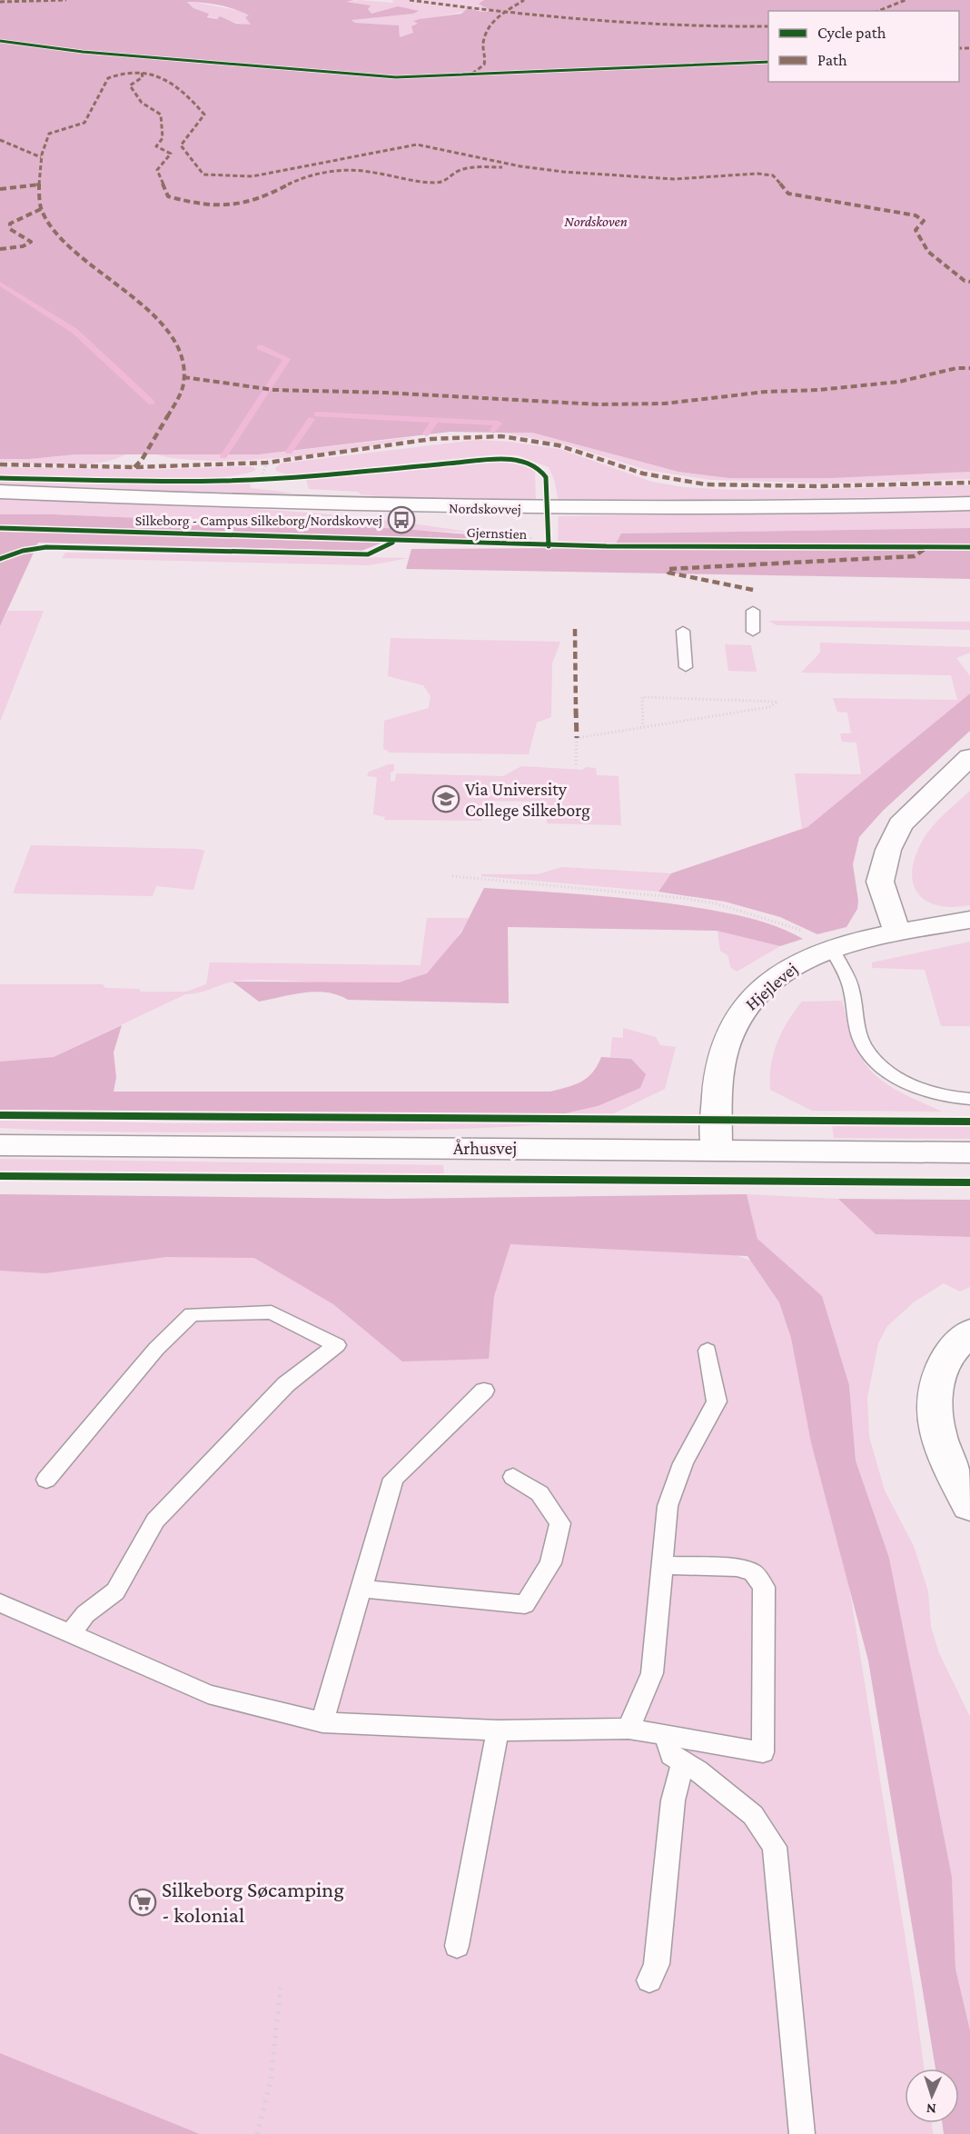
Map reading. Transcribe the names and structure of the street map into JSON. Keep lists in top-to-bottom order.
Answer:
{
  "streets": {
    "street": ["Nordskovvej", "Hjejlevej", "Århusvej"],
    "cycle path": ["Gjernstien"]
  },
  "crossings": [
    ["Hjejlevej", "Århusvej"]
  ],
  "parks": ["Nordskoven"],
  "places": {
    "bus stop": ["Silkeborg - Campus Silkeborg/Nordskovvej"],
    "school or university": ["Via University College Silkeborg"],
    "supermarket": ["Silkeborg Søcamping - kolonial"]
  },
  "legend": ["Cycle path", "Path"],
  "north": "bottom"
}
